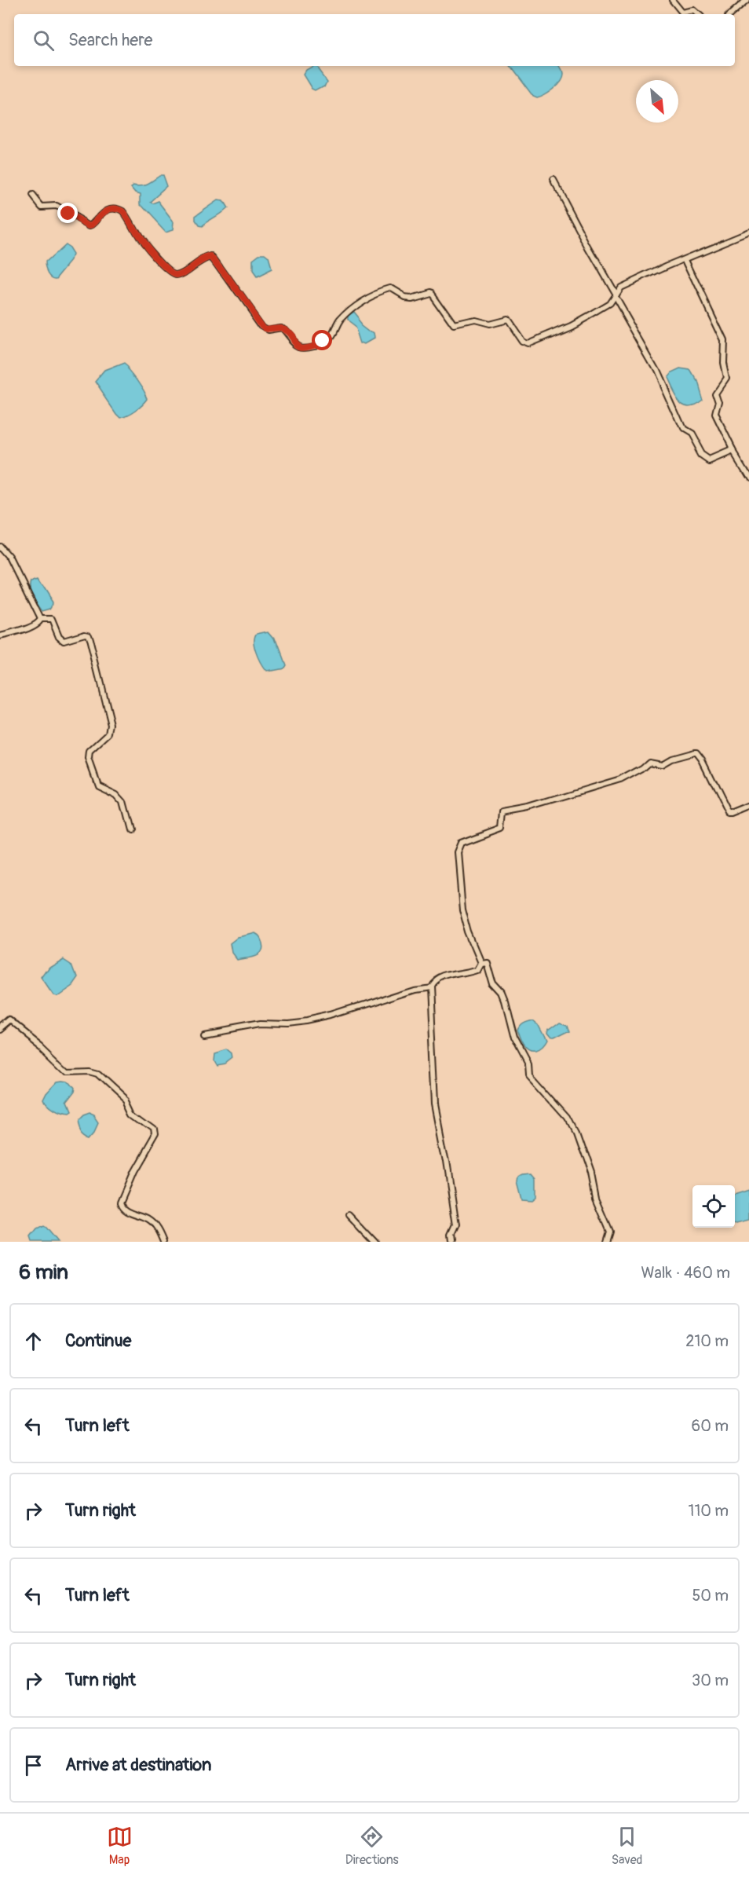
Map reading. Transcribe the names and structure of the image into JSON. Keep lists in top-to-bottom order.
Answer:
{
  "north": "bottom right",
  "page": {
    "search": "Search here",
    "heading": ["6 min", "Walk · 460 m"],
    "list": [
      ["Continue", "210 m"],
      ["Turn left", "60 m"],
      ["Turn right", "110 m"],
      ["Turn left", "50 m"],
      ["Turn right", "30 m"],
      "Arrive at destination"
    ],
    "nav": ["Map", "Directions", "Saved"]
  }
}
